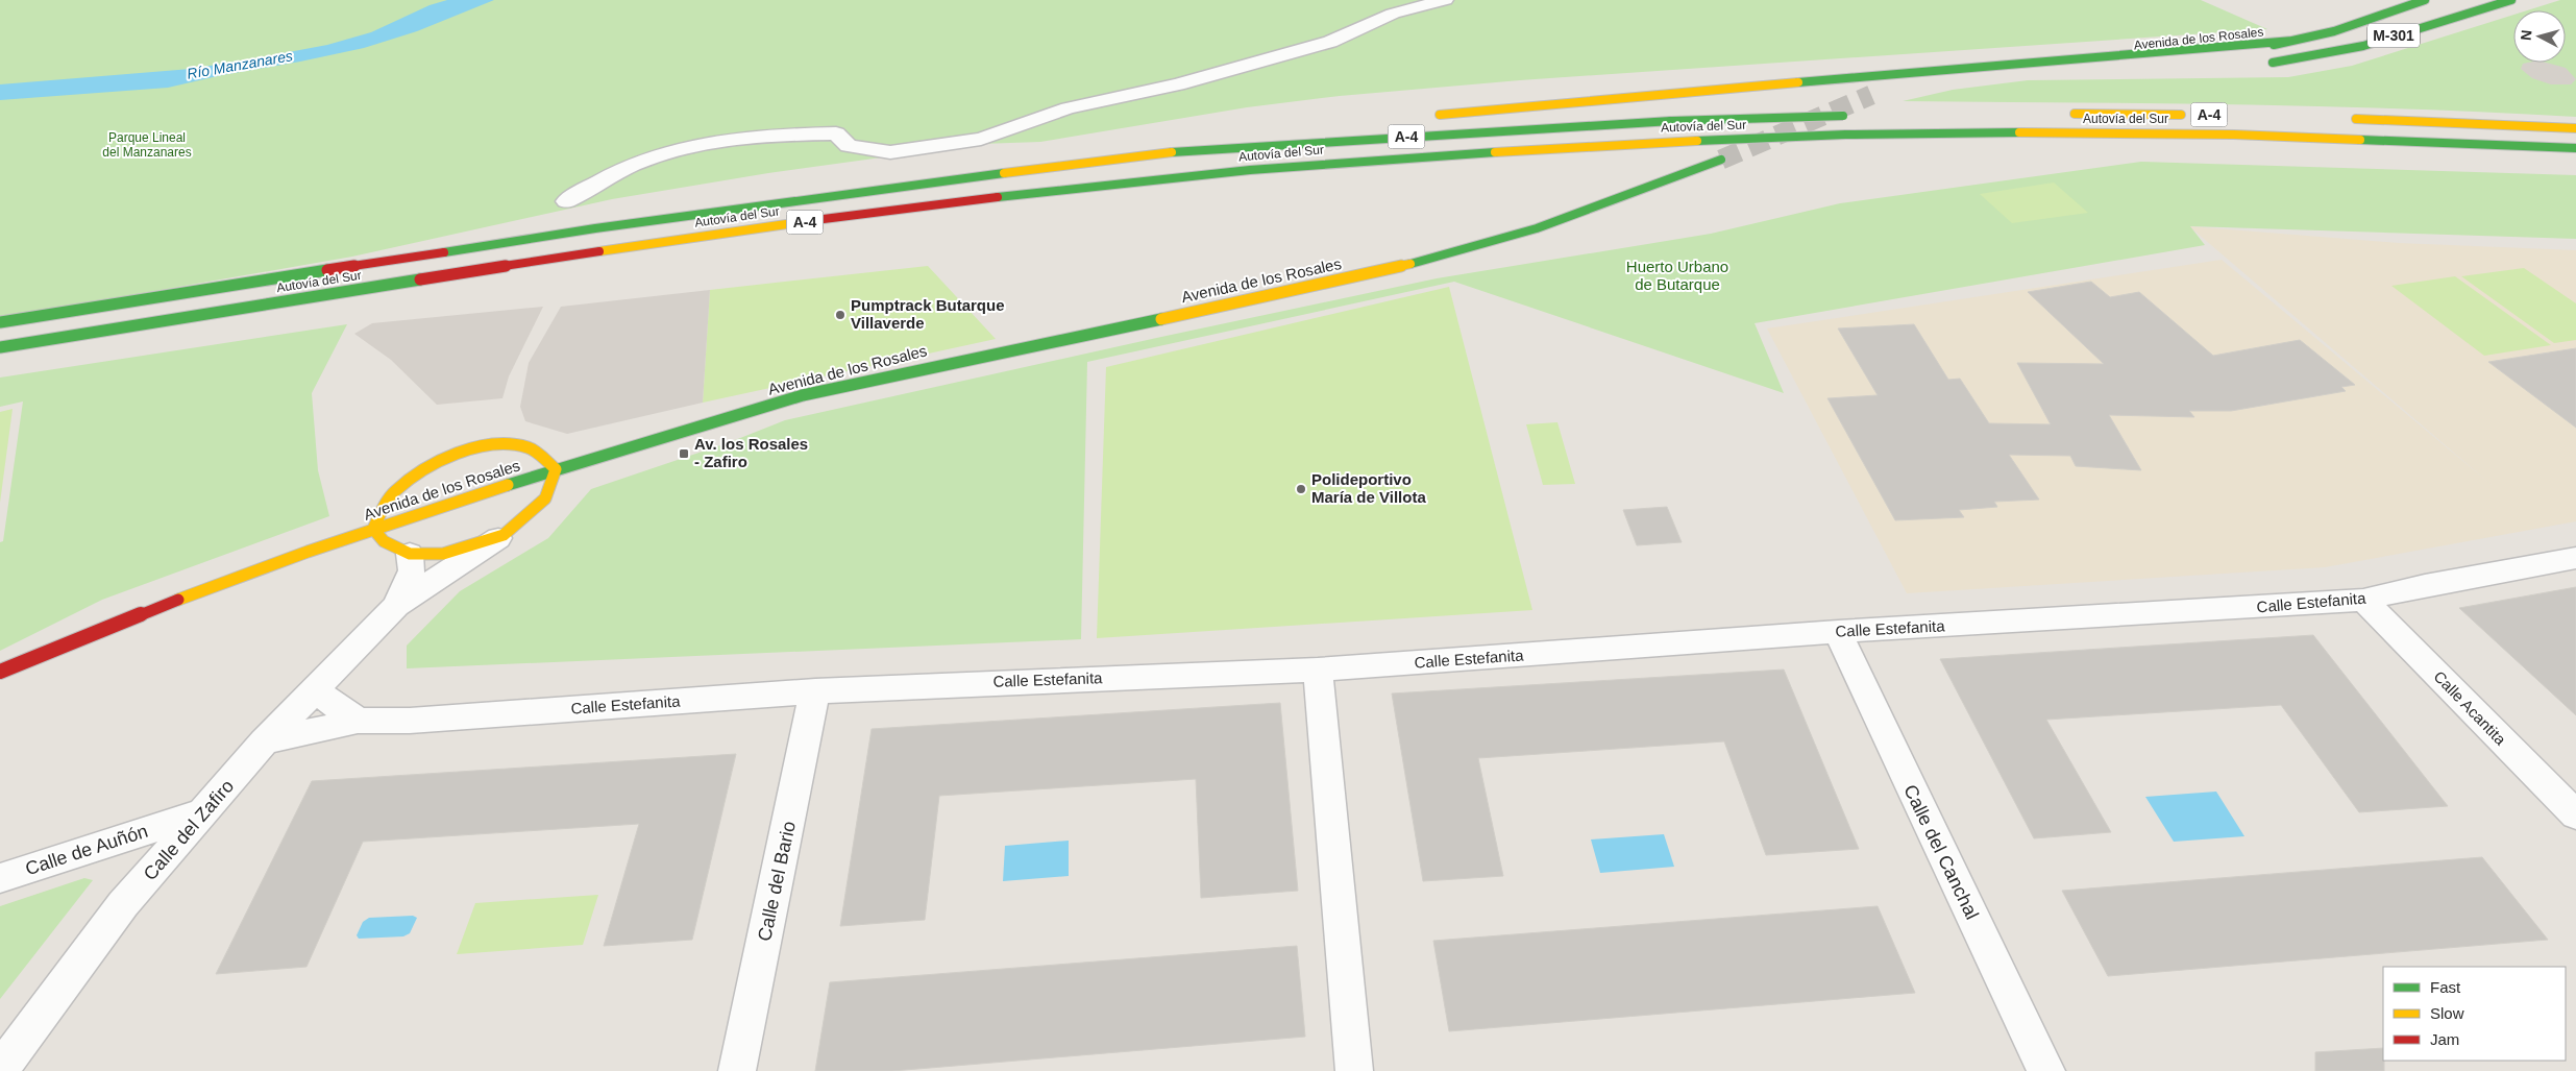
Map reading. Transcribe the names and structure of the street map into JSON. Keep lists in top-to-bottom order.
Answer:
{
  "streets": {
    "main road": [
      "M-301",
      "Avenida de los Rosales",
      "A-4",
      "Autovía del Sur"
    ],
    "street": [
      "Calle Estefanita",
      "Calle Acantita",
      "Calle del Zafiro",
      "Calle de Auñón",
      "Calle del Canchal",
      "Calle del Bario"
    ]
  },
  "crossings": [
    ["Calle Estefanita", "Calle Acantita"],
    ["Calle Estefanita", "Calle del Zafiro"],
    ["Calle Estefanita", "Calle del Canchal"],
    ["Calle Estefanita", "Calle del Bario"],
    ["Calle del Zafiro", "Calle de Auñón"]
  ],
  "water": ["Río Manzanares"],
  "parks": ["Parque Lineal del Manzanares", "Huerto Urbano de Butarque"],
  "places": {
    "other": ["Pumptrack Butarque Villaverde", "Polideportivo María de Villota"],
    "transit": ["Av. los Rosales - Zafiro"]
  },
  "legend": ["Fast", "Slow", "Jam"],
  "north": "left"
}
